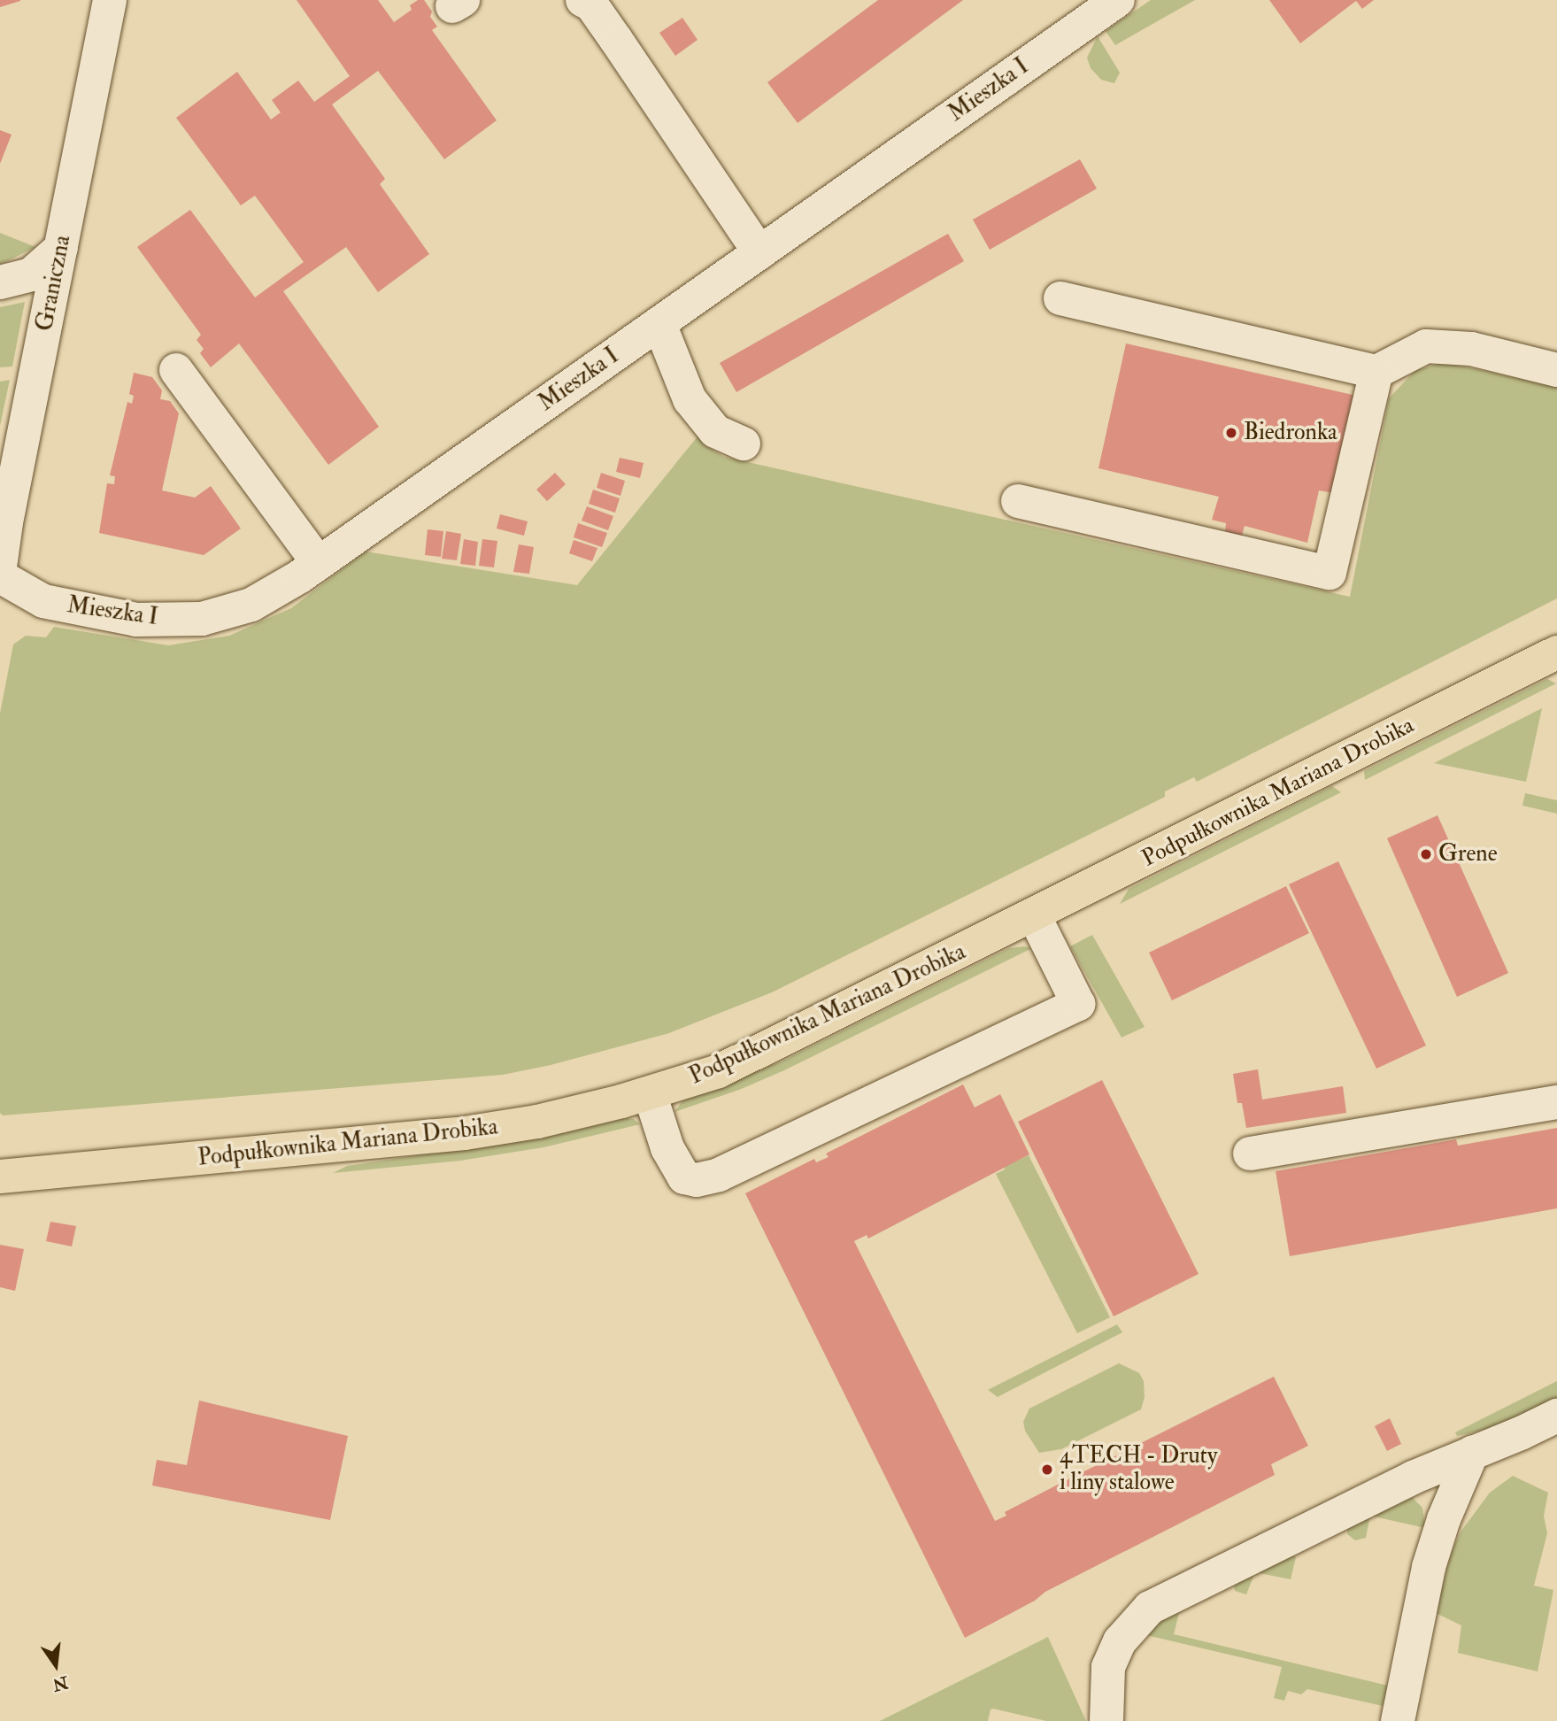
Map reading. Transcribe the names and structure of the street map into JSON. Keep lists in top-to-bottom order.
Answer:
{
  "streets": {
    "main road": ["Podpułkownika Mariana Drobika"],
    "street": ["Mieszka I", "Graniczna"]
  },
  "places": ["Biedronka", "Grene", "4TECH - Druty i liny stalowe"],
  "north": "bottom"
}
